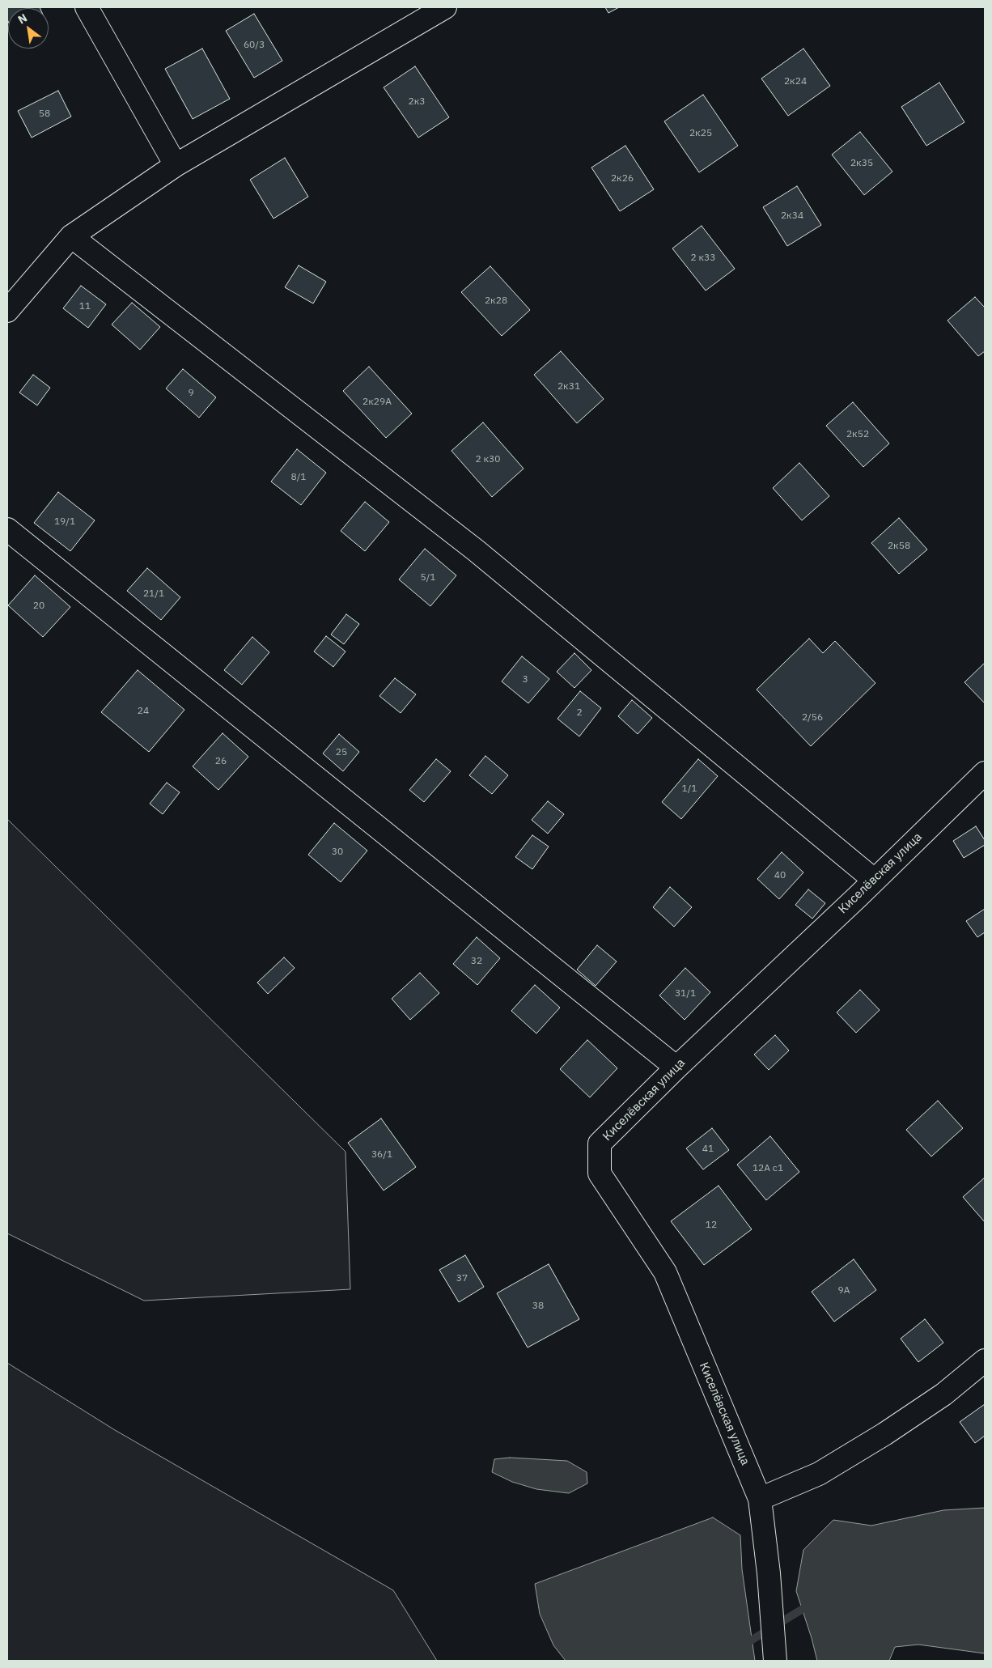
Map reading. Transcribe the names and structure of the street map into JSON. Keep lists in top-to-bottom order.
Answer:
{
  "streets": {
    "street": ["Киселёвская улица"]
  },
  "house_numbers": [
    "60/3",
    "2к24",
    "2к3",
    "58",
    "2к25",
    "2к35",
    "2к26",
    "2к34",
    "2 к33",
    "2к28",
    "11",
    "2к31",
    "9",
    "2к29А",
    "2к52",
    "2 к30",
    "8/1",
    "19/1",
    "2к58",
    "5/1",
    "21/1",
    "20",
    "3",
    "24",
    "2",
    "2/56",
    "25",
    "26",
    "1/1",
    "30",
    "40",
    "32",
    "31/1",
    "41",
    "36/1",
    "12А с1",
    "12",
    "37",
    "9А",
    "38"
  ],
  "north": "top left"
}
